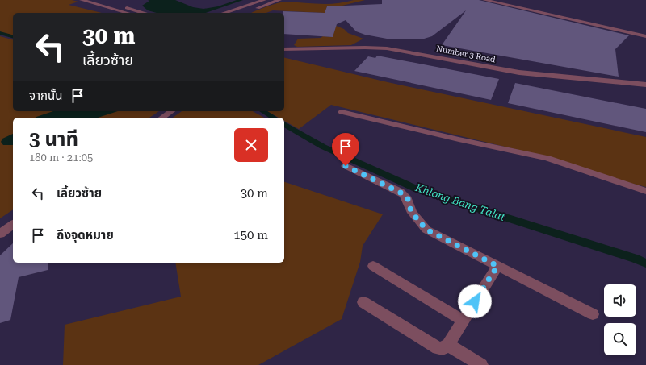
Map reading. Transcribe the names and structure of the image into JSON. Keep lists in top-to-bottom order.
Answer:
{
  "streets": {
    "street": ["Number 3 Road"]
  },
  "water": ["Khlong Bang Talat"],
  "page": {
    "turn": ["30 m", "เลี้ยวซ้าย"],
    "then": "จากนั้น",
    "heading": ["3 นาที", "180 m · 21:05"],
    "list": [
      {
        "name": "เลี้ยวซ้าย",
        "value": "30 m"
      },
      {
        "name": "ถึงจุดหมาย",
        "value": "150 m"
      }
    ]
  }
}
